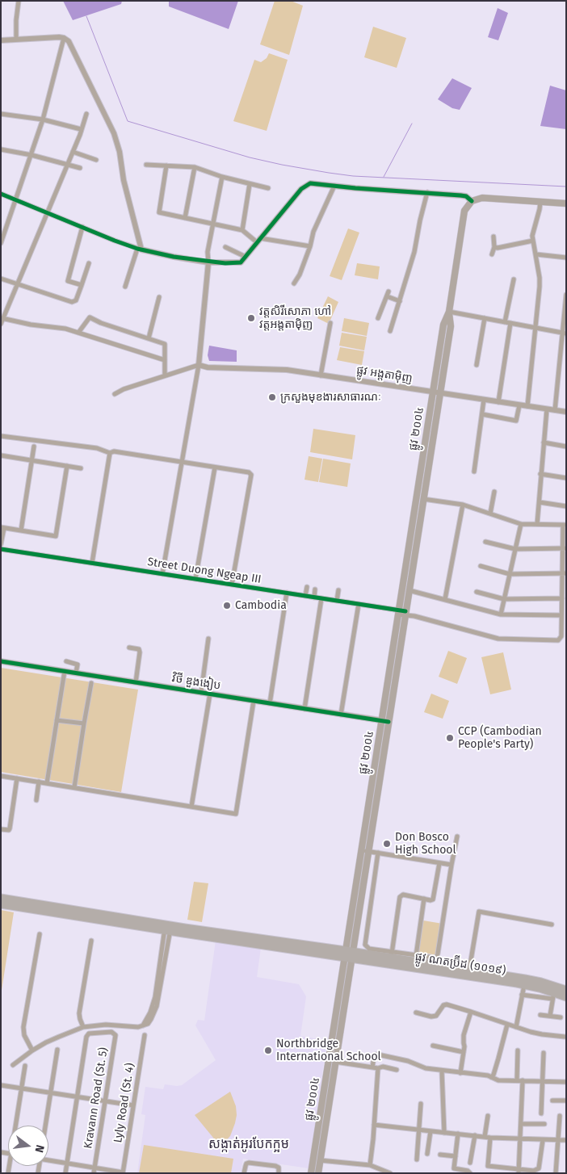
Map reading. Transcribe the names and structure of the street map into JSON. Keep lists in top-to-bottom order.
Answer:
{
  "streets": {
    "main road": ["ផ្លូវ ២០០៤", "ផ្លូវ ណតប្រ៊ីដ (១០១៩)"],
    "street": [
      "ផ្លូវ អង្តតាម៉ិញ",
      "Street Duong Ngeap III",
      "វិថី ឌួងងៀប",
      "Kravann Road (St. 5)",
      "Lyly Road (St. 4)"
    ]
  },
  "crossings": [
    ["ផ្លូវ អង្តតាម៉ិញ", "ផ្លូវ ២០០៤"],
    ["ផ្លូវ ២០០៤", "Street Duong Ngeap III"],
    ["ផ្លូវ ២០០៤", "វិថី ឌួងងៀប"],
    ["ផ្លូវ ២០០៤", "ផ្លូវ ណតប្រ៊ីដ (១០១៩)"]
  ],
  "districts": ["សង្កាត់អូរបែកក្អម"],
  "places": [
    "វត្តសិរីសោភា ហៅ វត្តអង្តតាម៉ិញ",
    "ក្រសួងមុខងារសាធារណៈ",
    "Cambodia",
    "CCP (Cambodian People's Party)",
    "Don Bosco High School",
    "Northbridge International School"
  ],
  "north": "right"
}
